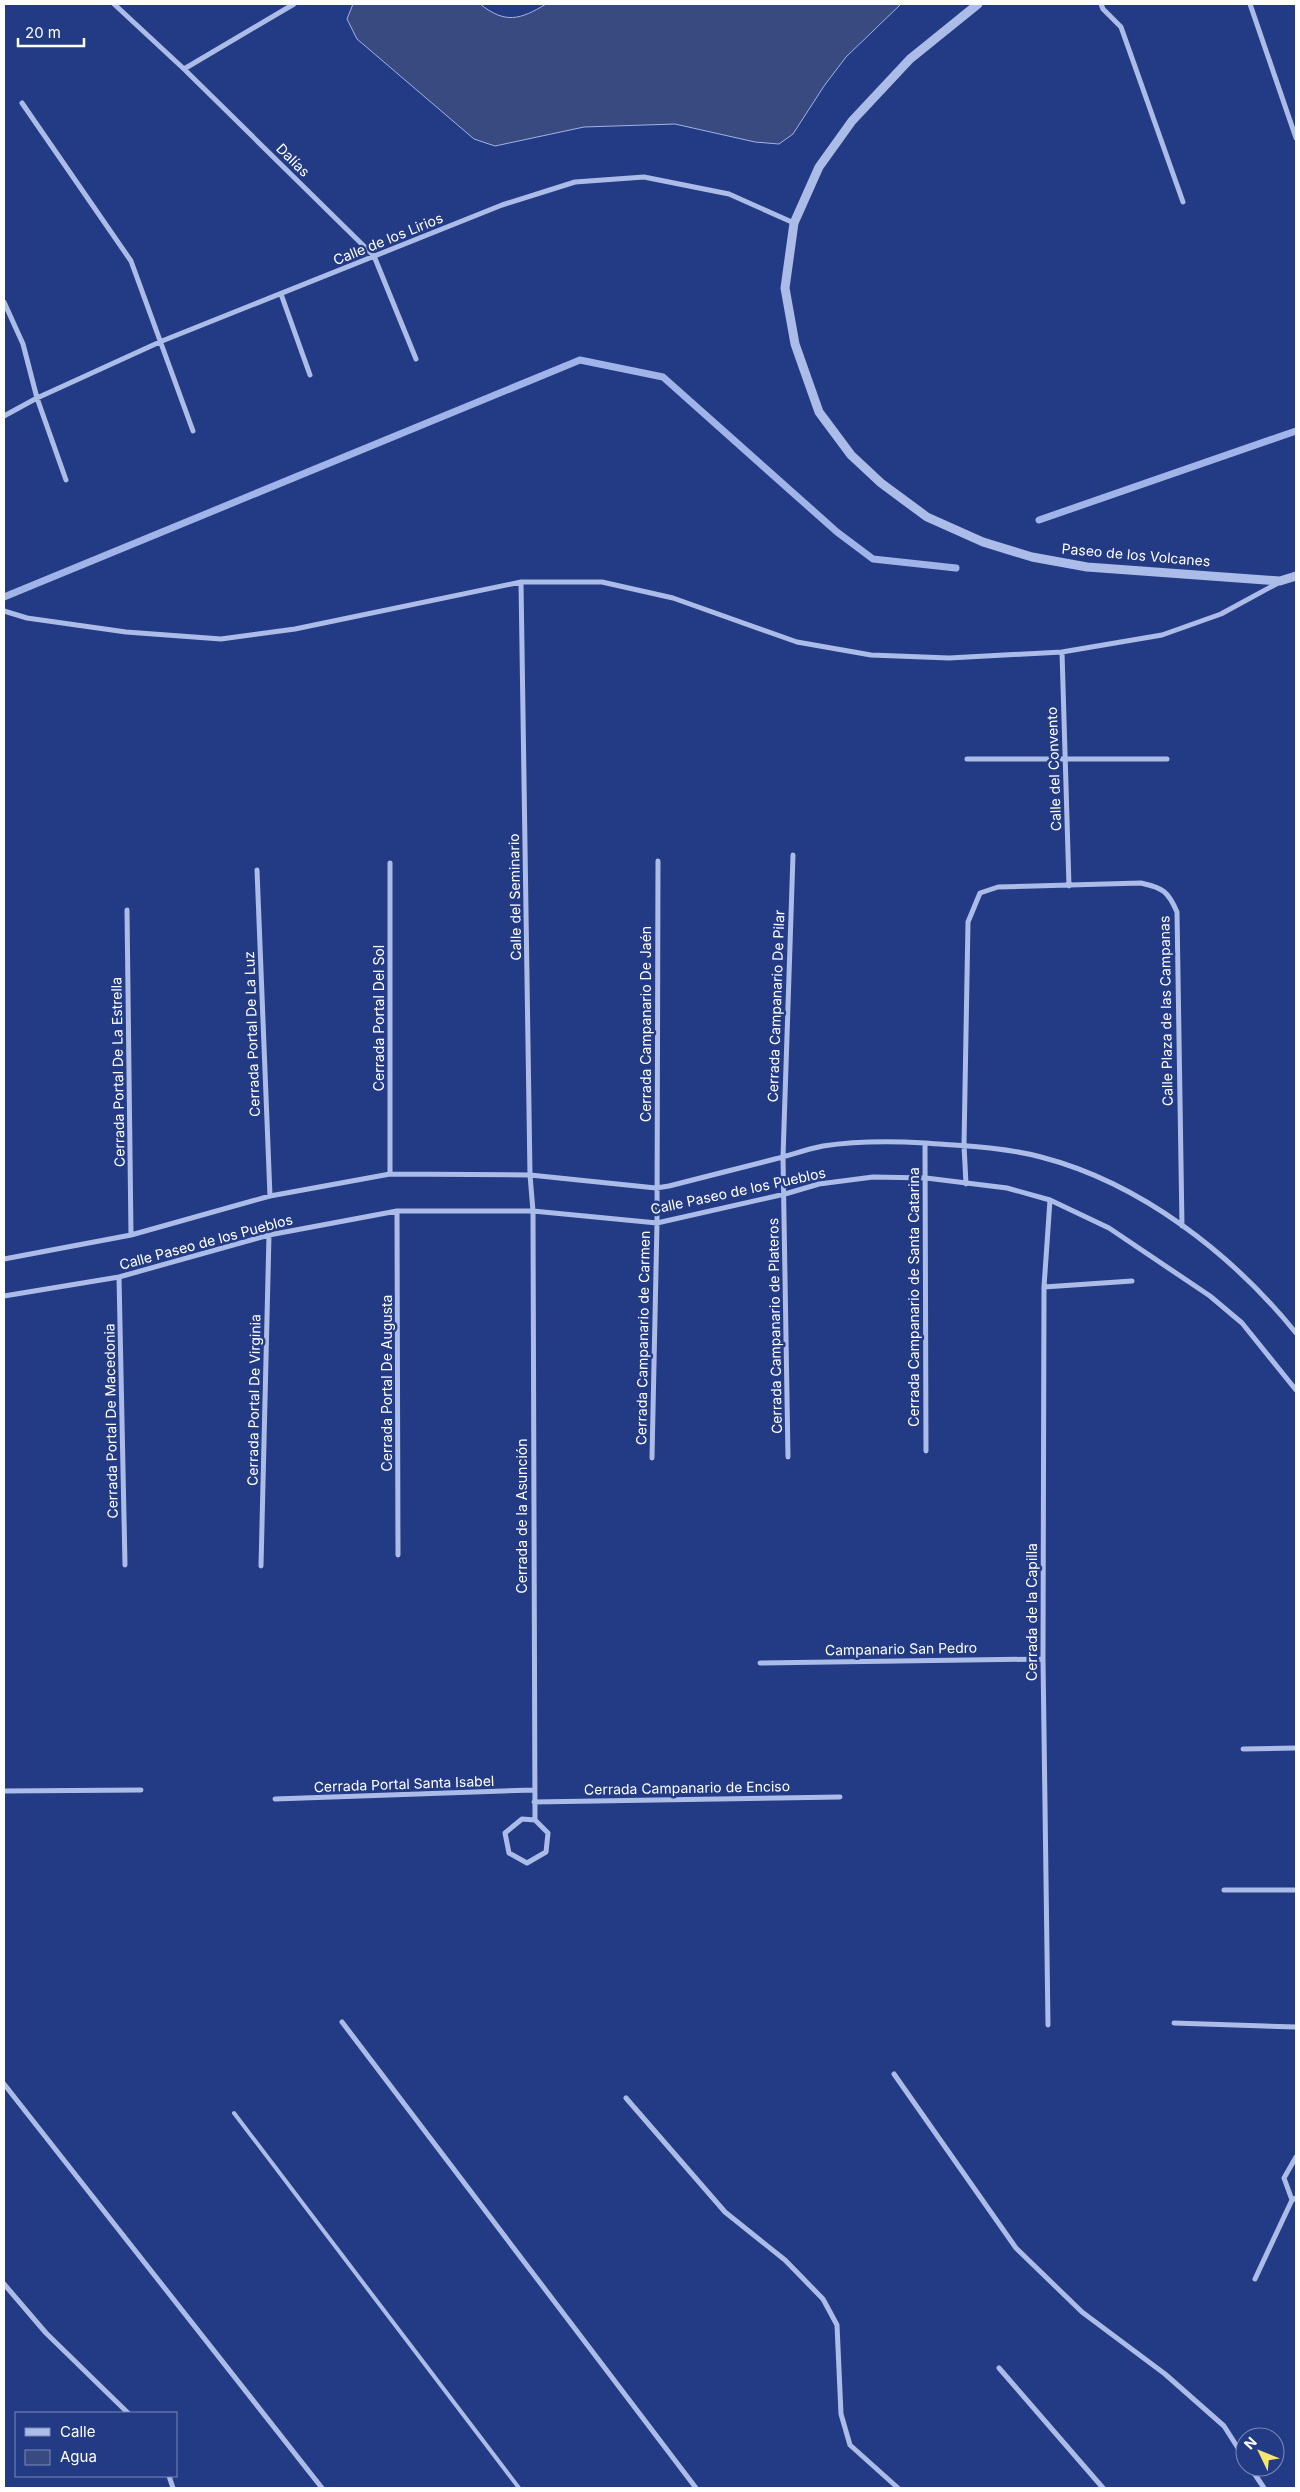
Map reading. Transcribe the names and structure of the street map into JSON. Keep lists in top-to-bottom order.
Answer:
{
  "streets": {
    "street": [
      "Dalías",
      "Calle de los Lirios",
      "Paseo de los Volcanes",
      "Calle del Convento",
      "Calle del Seminario",
      "Cerrada Campanario De Pilar",
      "Calle Plaza de las Campanas",
      "Cerrada Portal Del Sol",
      "Cerrada Campanario De Jaén",
      "Cerrada Portal De La Luz",
      "Cerrada Portal De La Estrella",
      "Calle Paseo de los Pueblos",
      "Cerrada Campanario de Santa Catarina",
      "Cerrada Campanario de Plateros",
      "Cerrada Campanario de Carmen",
      "Cerrada Portal De Augusta",
      "Cerrada Portal De Virginia",
      "Cerrada Portal De Macedonia",
      "Cerrada de la Asunción",
      "Cerrada de la Capilla",
      "Campanario San Pedro",
      "Cerrada Portal Santa Isabel",
      "Cerrada Campanario de Enciso"
    ]
  },
  "crossings": [
    ["Dalías", "Calle de los Lirios"],
    ["Calle de los Lirios", "Paseo de los Volcanes"],
    ["Calle del Convento", "Calle Plaza de las Campanas"],
    ["Calle del Seminario", "Calle Paseo de los Pueblos"],
    ["Calle del Seminario", "Cerrada de la Asunción"],
    ["Cerrada Campanario De Pilar", "Calle Paseo de los Pueblos"],
    ["Cerrada Campanario De Pilar", "Cerrada Campanario de Plateros"],
    ["Calle Plaza de las Campanas", "Calle Paseo de los Pueblos"],
    ["Cerrada Portal Del Sol", "Calle Paseo de los Pueblos"],
    ["Cerrada Campanario De Jaén", "Calle Paseo de los Pueblos"],
    ["Cerrada Campanario De Jaén", "Cerrada Campanario de Carmen"],
    ["Cerrada Portal De La Luz", "Calle Paseo de los Pueblos"],
    ["Cerrada Portal De La Estrella", "Calle Paseo de los Pueblos"],
    ["Calle Paseo de los Pueblos", "Cerrada Campanario de Santa Catarina"],
    ["Calle Paseo de los Pueblos", "Cerrada Campanario de Plateros"],
    ["Calle Paseo de los Pueblos", "Cerrada Campanario de Carmen"],
    ["Calle Paseo de los Pueblos", "Cerrada Portal De Augusta"],
    ["Calle Paseo de los Pueblos", "Cerrada Portal De Virginia"],
    ["Calle Paseo de los Pueblos", "Cerrada Portal De Macedonia"],
    ["Calle Paseo de los Pueblos", "Cerrada de la Asunción"],
    ["Calle Paseo de los Pueblos", "Cerrada de la Capilla"],
    ["Cerrada de la Asunción", "Cerrada Portal Santa Isabel"],
    ["Cerrada de la Asunción", "Cerrada Campanario de Enciso"],
    ["Cerrada de la Capilla", "Campanario San Pedro"]
  ],
  "legend": ["Calle", "Agua"],
  "scale_bar": "20 m",
  "north": "top left"
}
